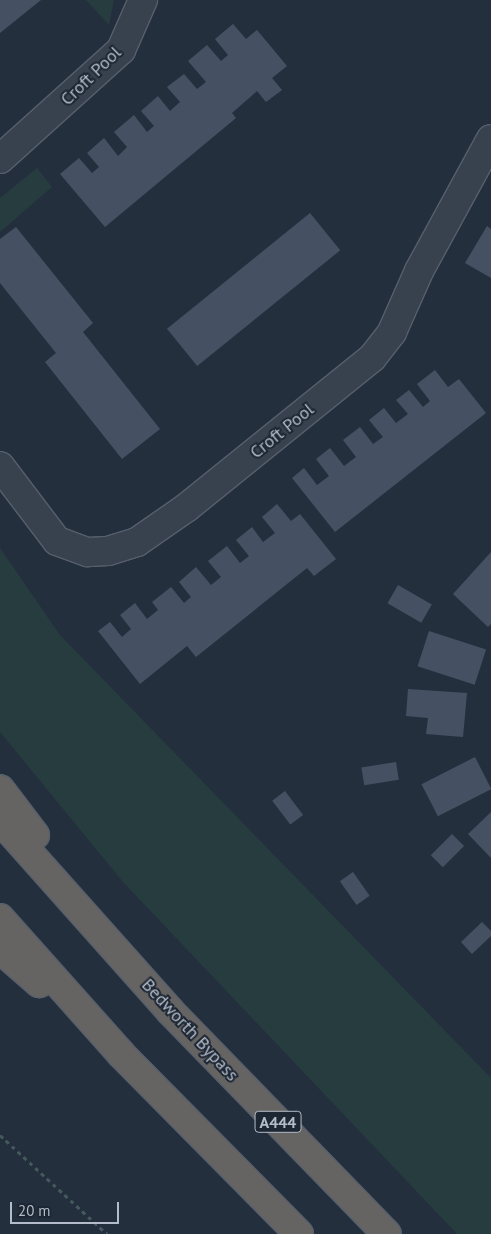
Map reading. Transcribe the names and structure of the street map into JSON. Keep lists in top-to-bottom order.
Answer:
{
  "streets": {
    "highway": ["Bedworth Bypass", "A444"],
    "street": ["Croft Pool"]
  },
  "scale_bar": "20 m"
}
